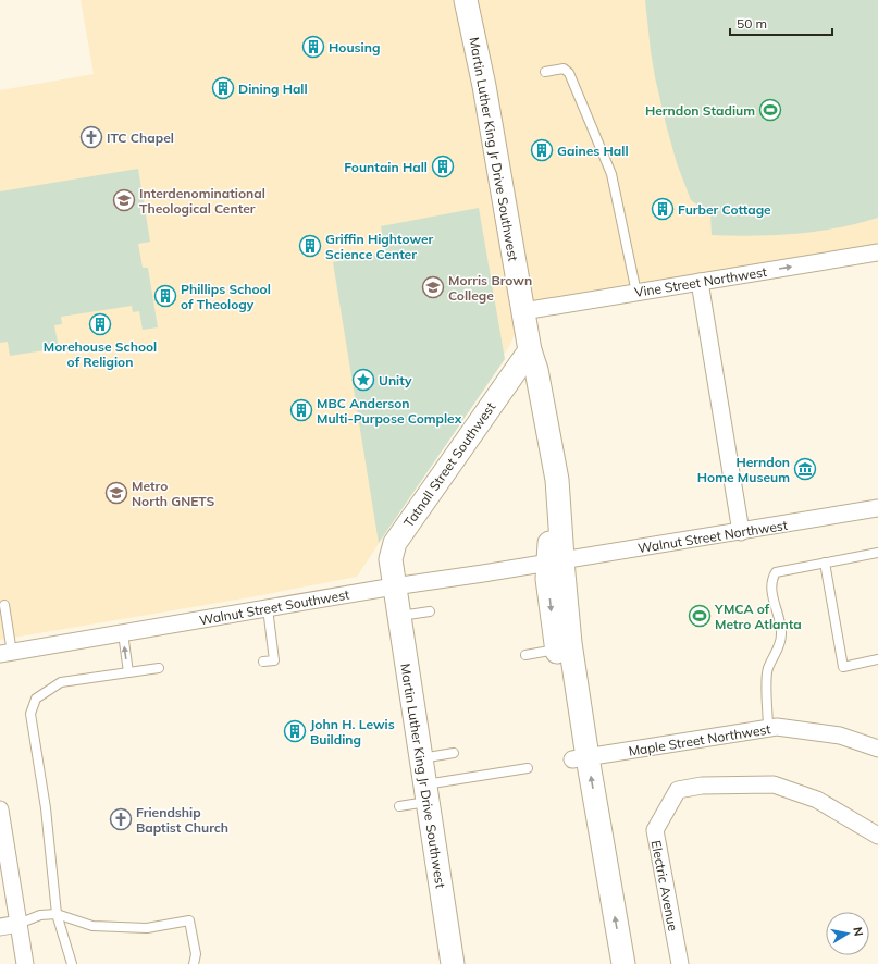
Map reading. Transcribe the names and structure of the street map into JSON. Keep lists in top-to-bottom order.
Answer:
{
  "streets": {
    "street": [
      "Martin Luther King Jr Drive Southwest",
      "Vine Street Northwest",
      "Tatnall Street Southwest",
      "Walnut Street Northwest",
      "Walnut Street Southwest",
      "Maple Street Northwest",
      "Electric Avenue"
    ]
  },
  "crossings": [
    ["Martin Luther King Jr Drive Southwest", "Vine Street Northwest"],
    ["Martin Luther King Jr Drive Southwest", "Tatnall Street Southwest"],
    ["Martin Luther King Jr Drive Southwest", "Walnut Street Northwest"],
    ["Martin Luther King Jr Drive Southwest", "Walnut Street Southwest"],
    ["Tatnall Street Southwest", "Walnut Street Southwest"],
    ["Walnut Street Northwest", "Walnut Street Southwest"]
  ],
  "one_way": ["Vine Street Northwest"],
  "places": {
    "building": [
      "Housing",
      "Dining Hall",
      "Gaines Hall",
      "Fountain Hall",
      "Furber Cottage",
      "Griffin Hightower Science Center",
      "Phillips School of Theology",
      "Morehouse School of Religion",
      "MBC Anderson Multi-Purpose Complex",
      "John H. Lewis Building"
    ],
    "sports": ["Herndon Stadium", "YMCA of Metro Atlanta"],
    "church": ["ITC Chapel", "Friendship Baptist Church"],
    "school or university": ["Interdenominational Theological Center", "Morris Brown College", "Metro North GNETS"],
    "place": ["Unity"],
    "museum": ["Herndon Home Museum"]
  },
  "scale_bar": "50 m",
  "north": "right"
}
